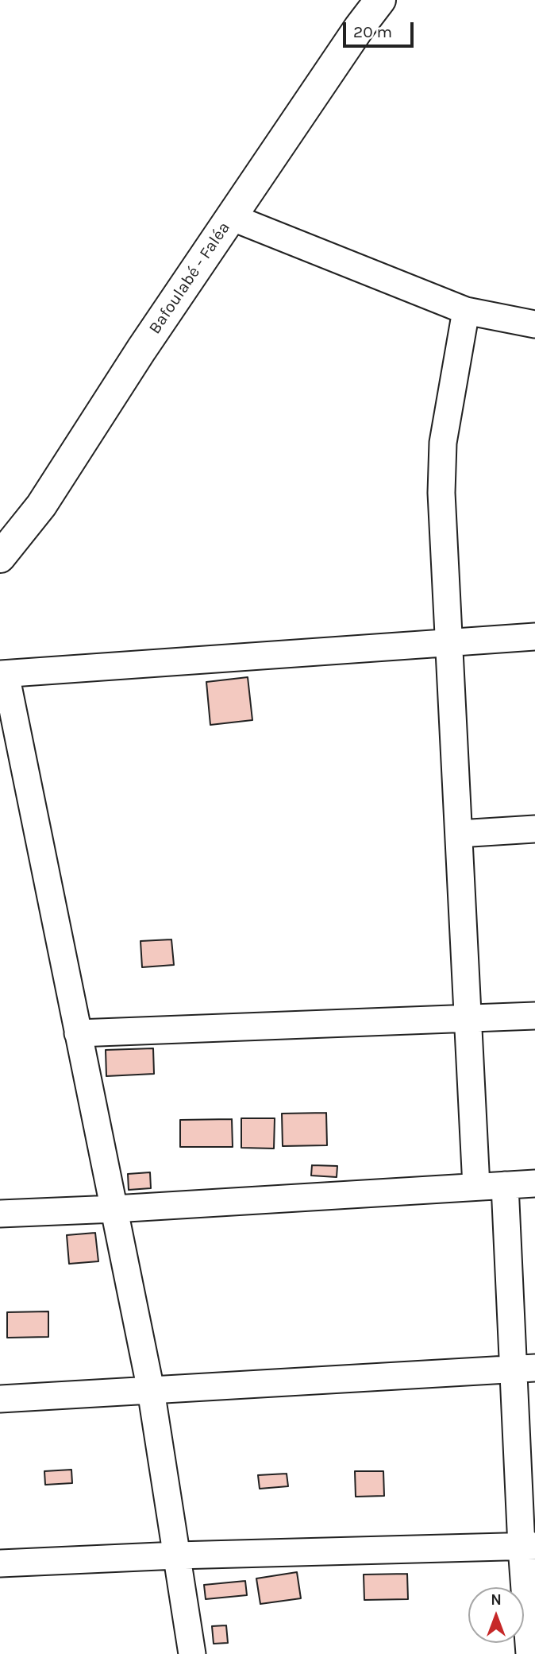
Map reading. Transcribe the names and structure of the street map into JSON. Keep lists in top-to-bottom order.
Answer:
{
  "streets": {
    "main road": ["Bafoulabé - Faléa"]
  },
  "scale_bar": "20 m",
  "north": "top"
}
